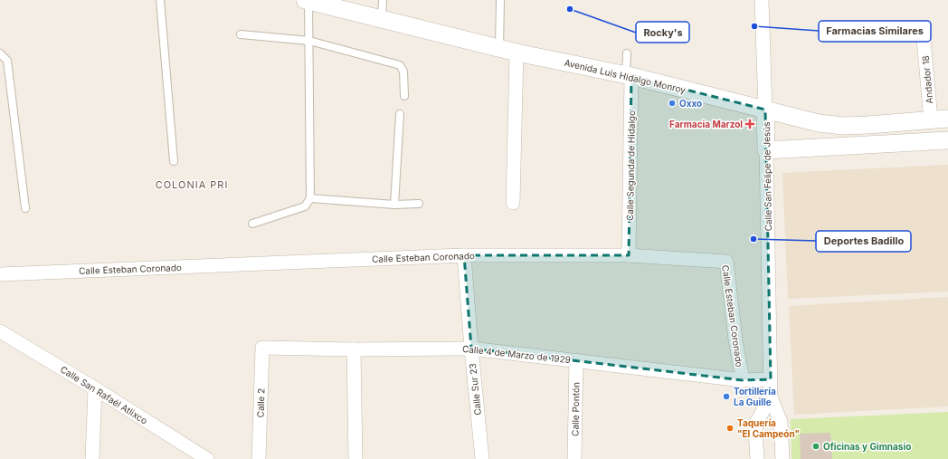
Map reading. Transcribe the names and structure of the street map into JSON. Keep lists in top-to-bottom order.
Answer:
{
  "streets": {
    "street": [
      "Avenida Luis Hidalgo Monroy",
      "Andador 18",
      "Calle Segunda de Hidalgo",
      "Calle San Felipe de Jesús",
      "Calle Esteban Coronado",
      "Calle 4 de Marzo de 1929",
      "Calle Sur 23",
      "Calle San Rafaél Atlixco",
      "Calle 2",
      "Calle Pontón"
    ]
  },
  "crossings": [
    ["Avenida Luis Hidalgo Monroy", "Andador 18"],
    ["Avenida Luis Hidalgo Monroy", "Calle Segunda de Hidalgo"],
    ["Avenida Luis Hidalgo Monroy", "Calle San Felipe de Jesús"],
    ["Calle Segunda de Hidalgo", "Calle Esteban Coronado"],
    ["Calle San Felipe de Jesús", "Calle 4 de Marzo de 1929"],
    ["Calle Esteban Coronado", "Calle 4 de Marzo de 1929"],
    ["Calle Esteban Coronado", "Calle Sur 23"],
    ["Calle 4 de Marzo de 1929", "Calle Sur 23"],
    ["Calle 4 de Marzo de 1929", "Calle 2"],
    ["Calle 4 de Marzo de 1929", "Calle Pontón"]
  ],
  "districts": ["COLONIA PRI"],
  "places": {
    "other": [
      "Rocky's",
      "Farmacias Similares",
      "Oxxo",
      "Deportes Badillo",
      "Tortillería La Guille",
      "Taquería \"El Campeón\"",
      "Oficinas y Gimnasio"
    ],
    "health": ["Farmacia Marzol"]
  }
}
